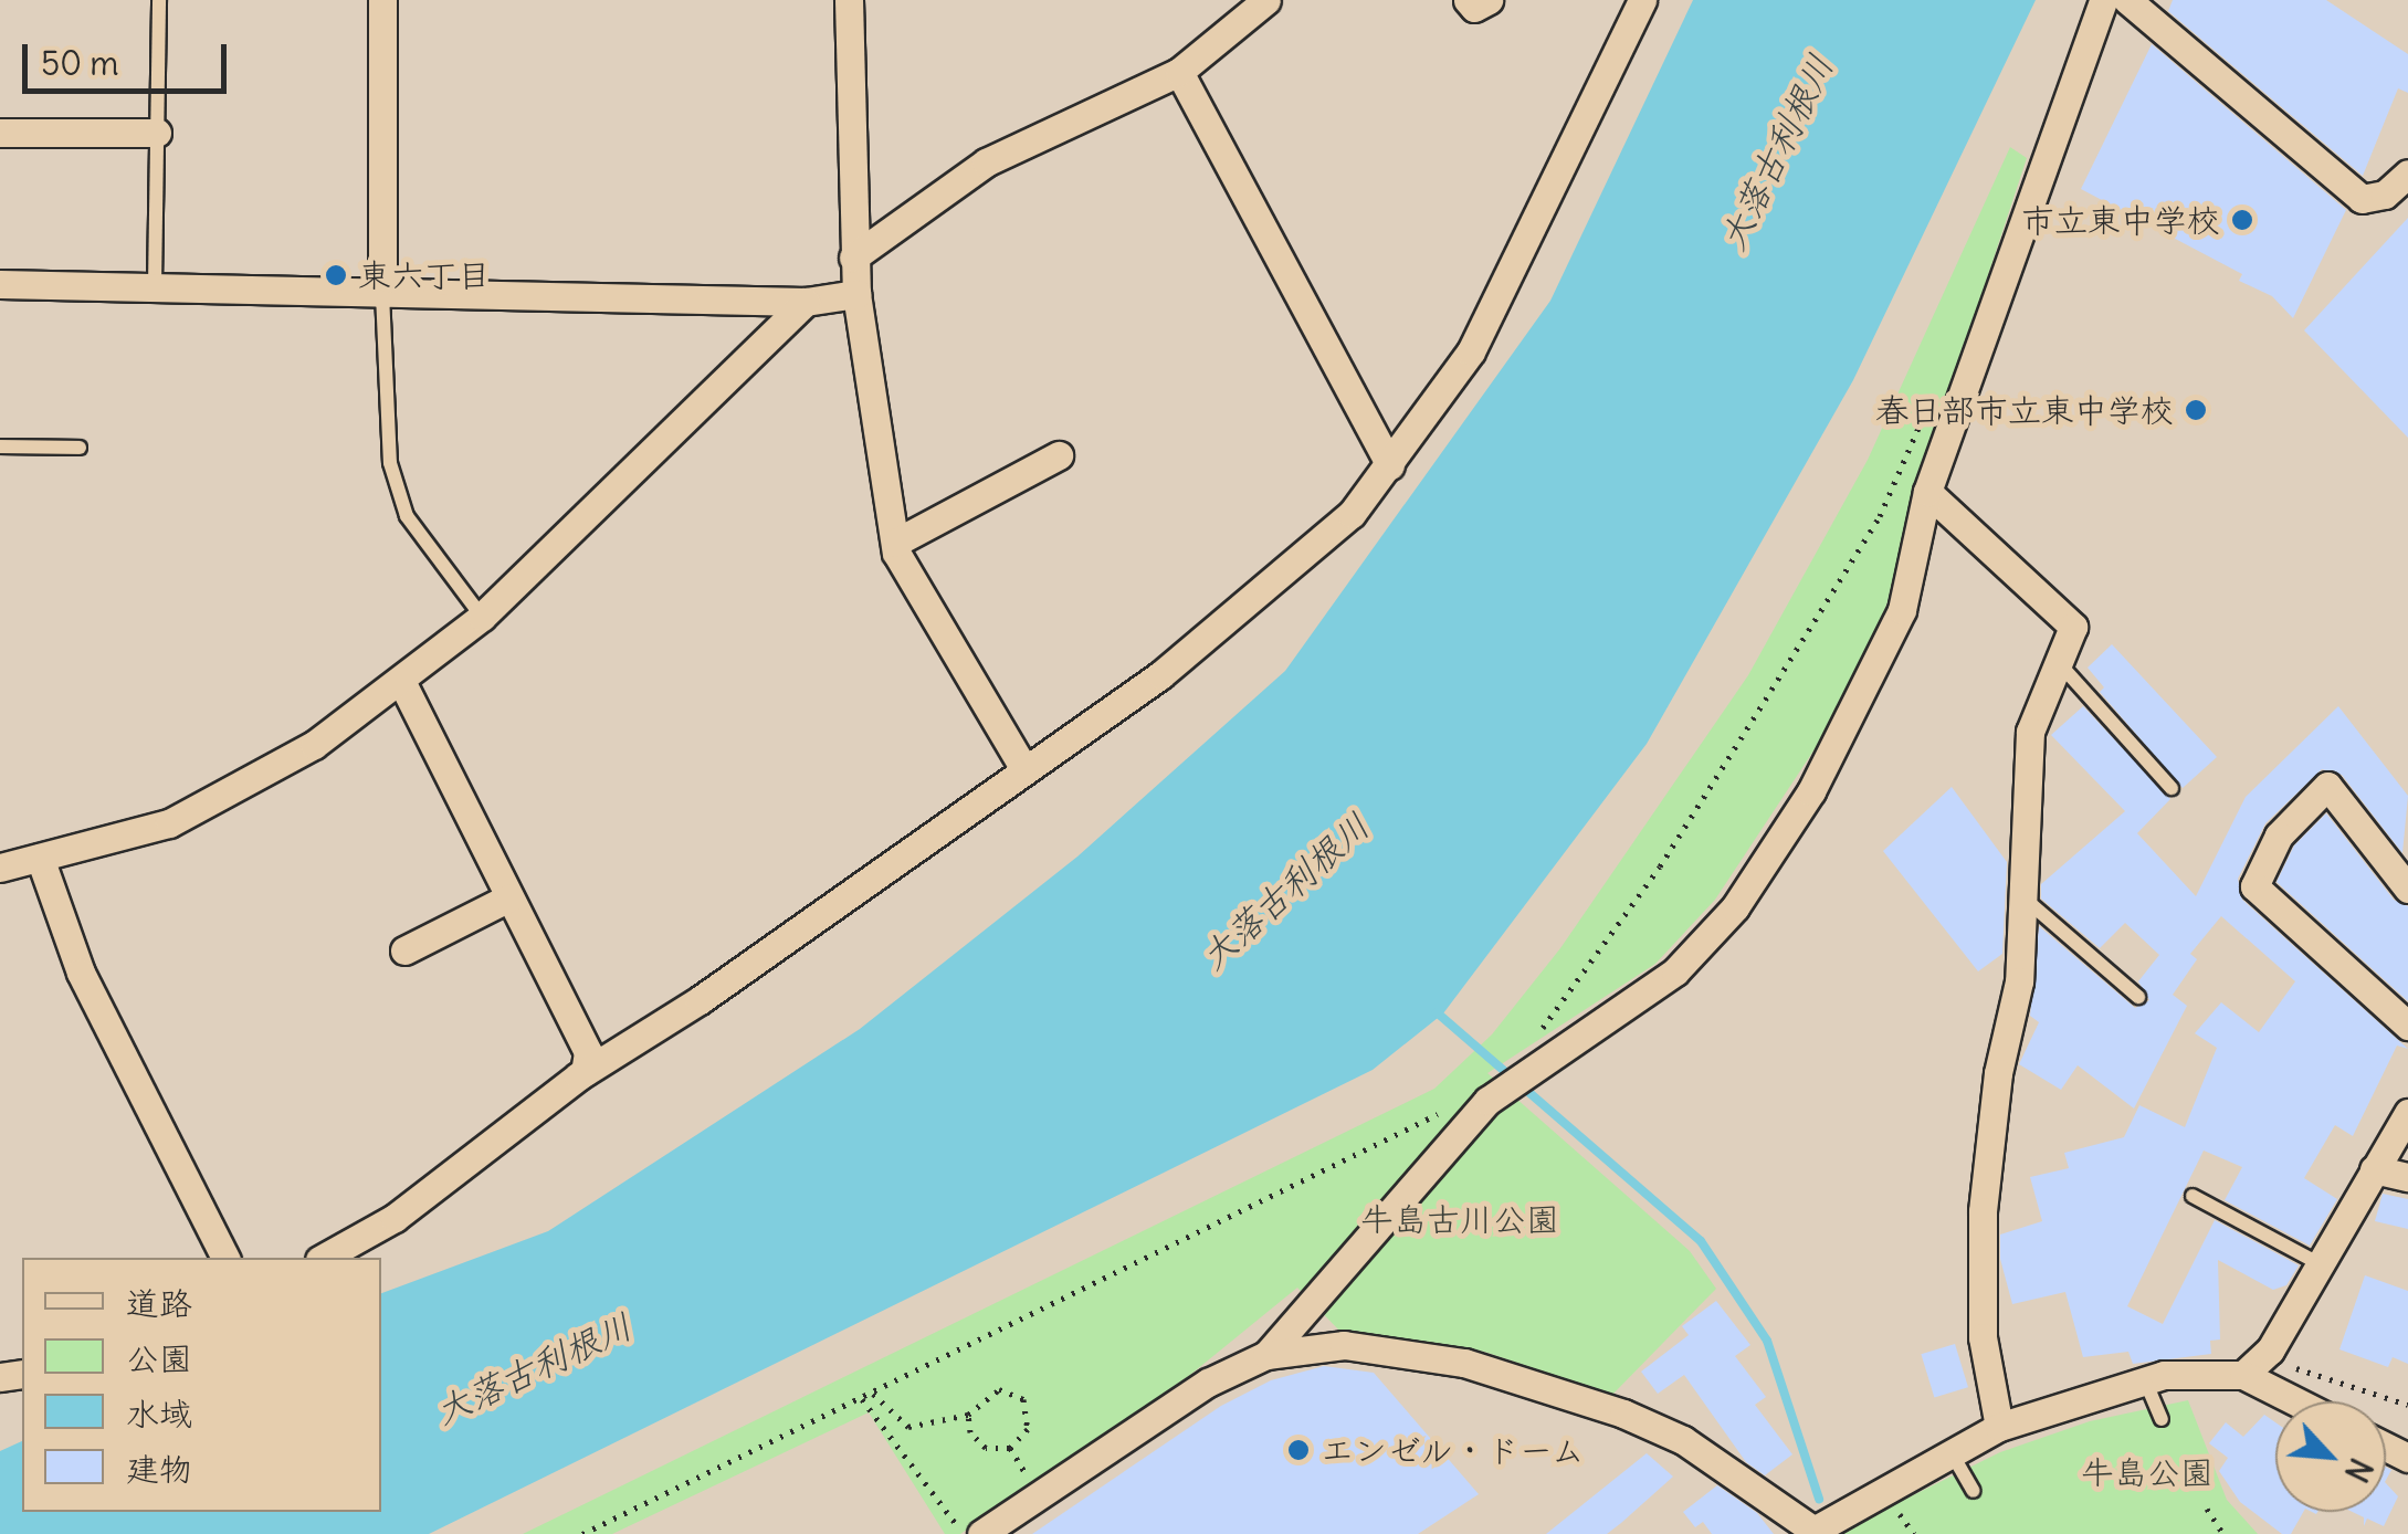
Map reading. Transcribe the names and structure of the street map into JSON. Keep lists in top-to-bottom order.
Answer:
{
  "water": ["大落古利根川"],
  "parks": ["牛島古川公園", "牛島公園"],
  "places": [
    "市立東中学校",
    "東六丁目",
    "春日部市立東中学校",
    "エンゼル・ドーム"
  ],
  "legend": [
    "道路",
    "公園",
    "水域",
    "建物"
  ],
  "scale_bar": "50 m",
  "north": "bottom right"
}
